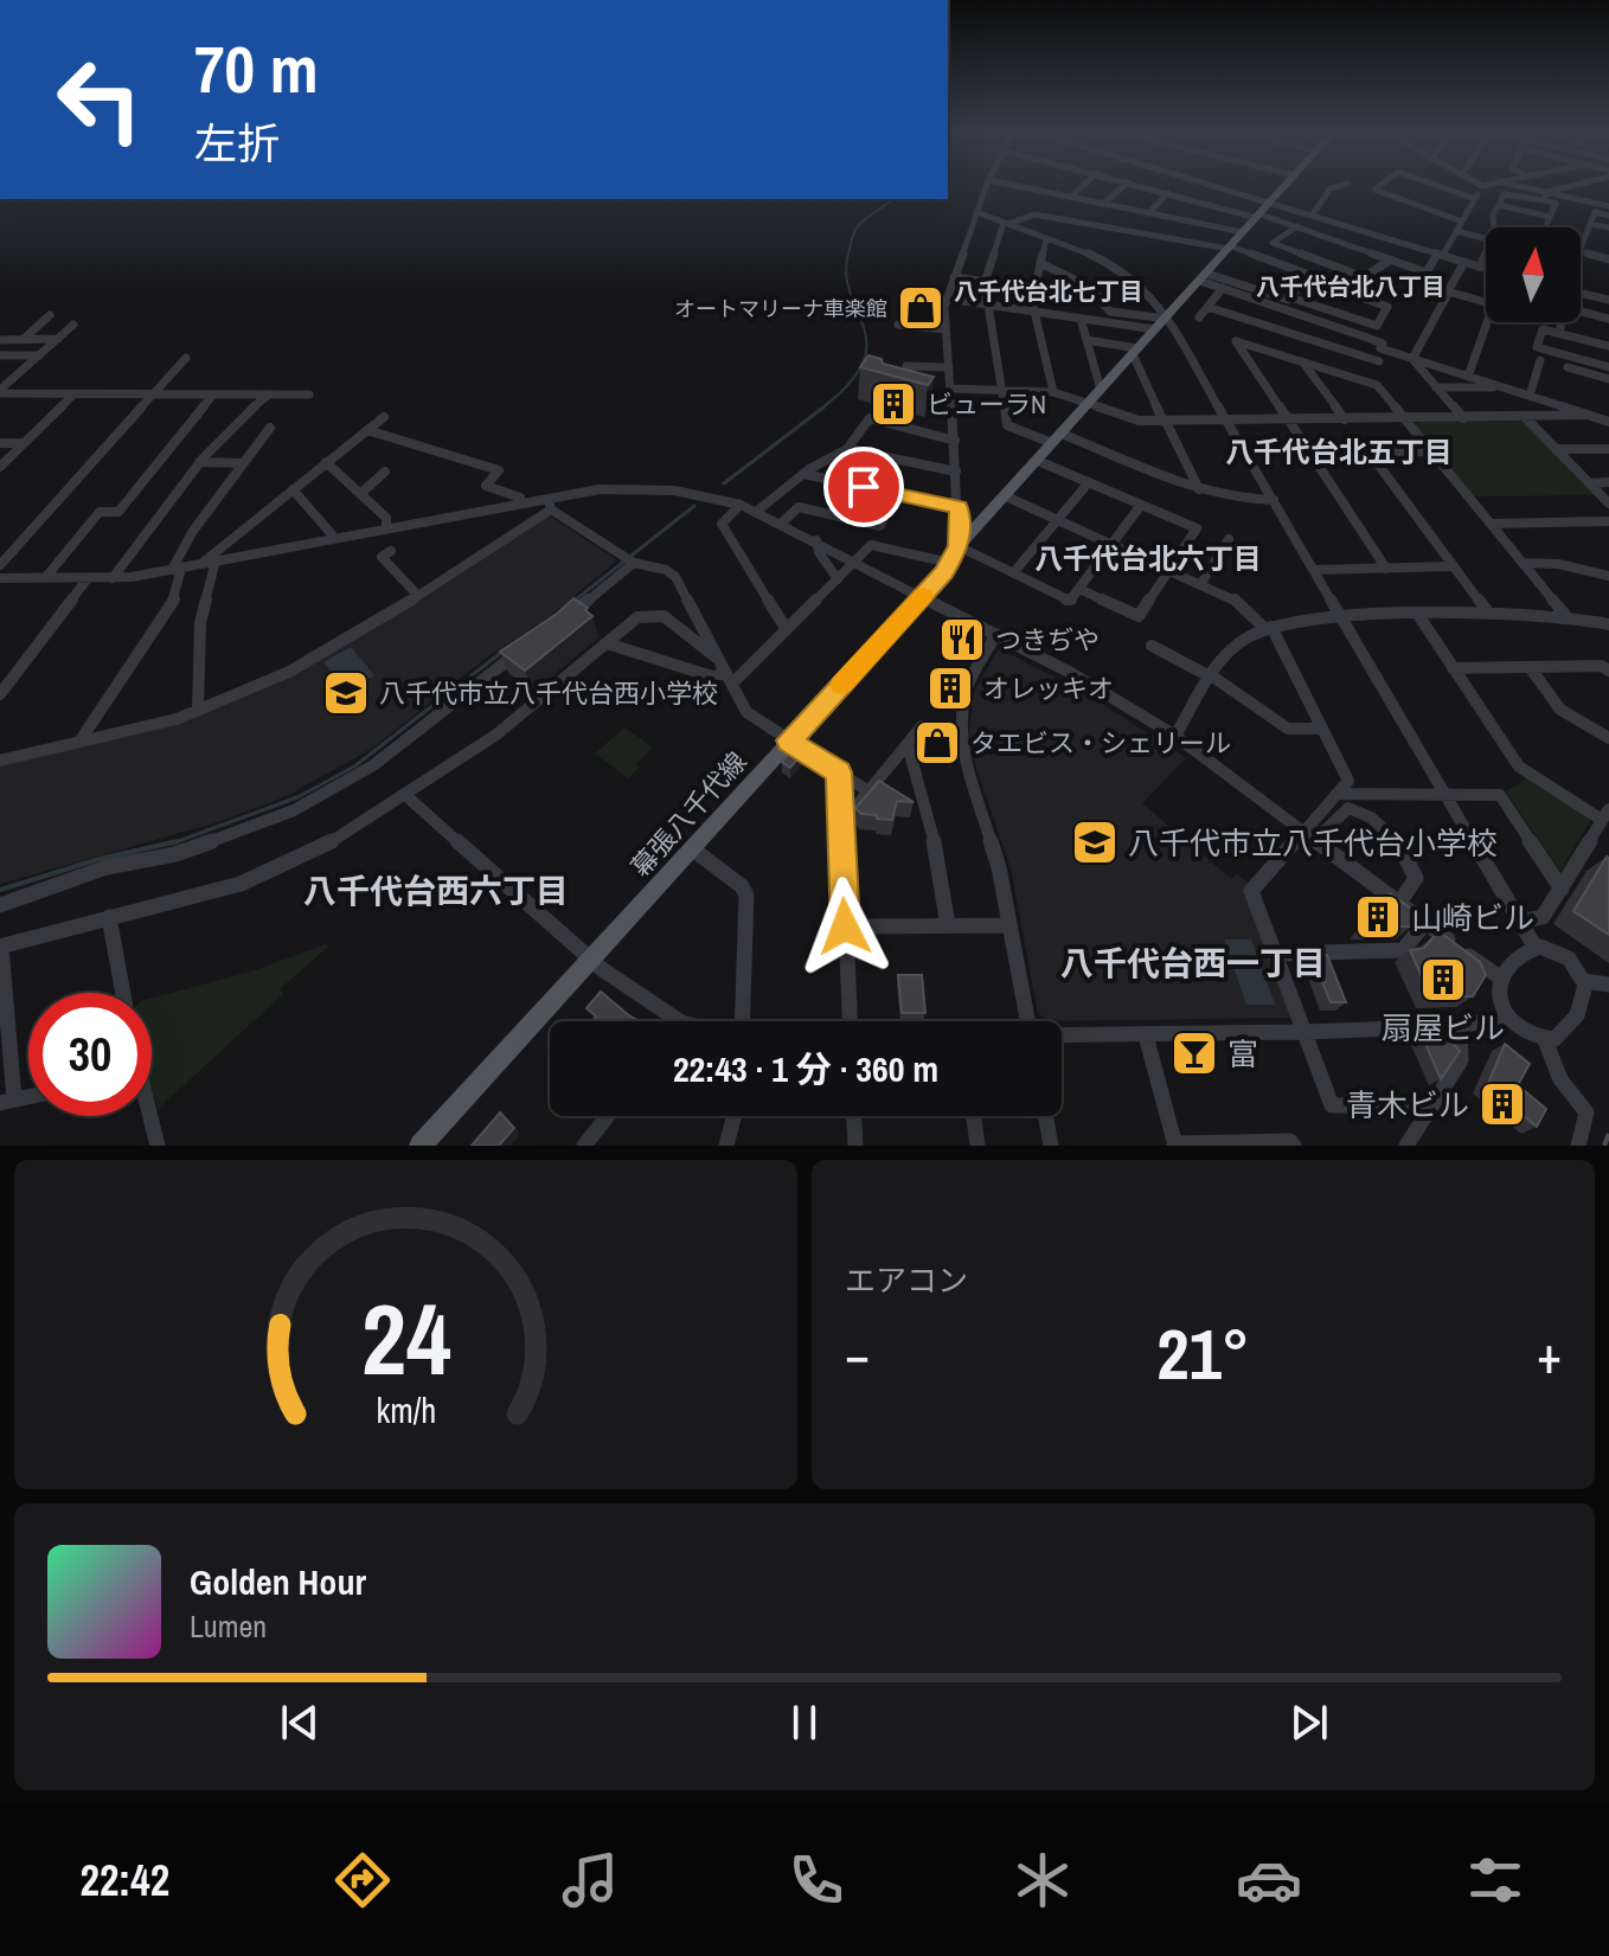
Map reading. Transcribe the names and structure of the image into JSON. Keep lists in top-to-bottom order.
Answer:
{
  "streets": {
    "main road": ["幕張八千代線"]
  },
  "districts": [
    "八千代台北八丁目",
    "八千代台北七丁目",
    "八千代台北五丁目",
    "八千代台北六丁目",
    "八千代台西六丁目",
    "八千代台西一丁目"
  ],
  "places": {
    "shop": ["オートマリーナ車楽館", "タエビス・シェリール"],
    "building": [
      "ビューラN",
      "オレッキオ",
      "山崎ビル",
      "扇屋ビル",
      "青木ビル"
    ],
    "restaurant": ["つきぢや"],
    "school or university": ["八千代市立八千代台西小学校", "八千代市立八千代台小学校"],
    "bar": ["富"]
  },
  "north": "top",
  "page": {
    "turn": ["70 m", "左折"],
    "limit": "30",
    "trip": "22:43 · 1 分 · 360 m",
    "tile": "エアコン",
    "heat": ["−", "21°", "+"],
    "song": ["Golden Hour", "Lumen"],
    "tabs": "22:42",
    "gauge": ["24", "km/h"]
  }
}
